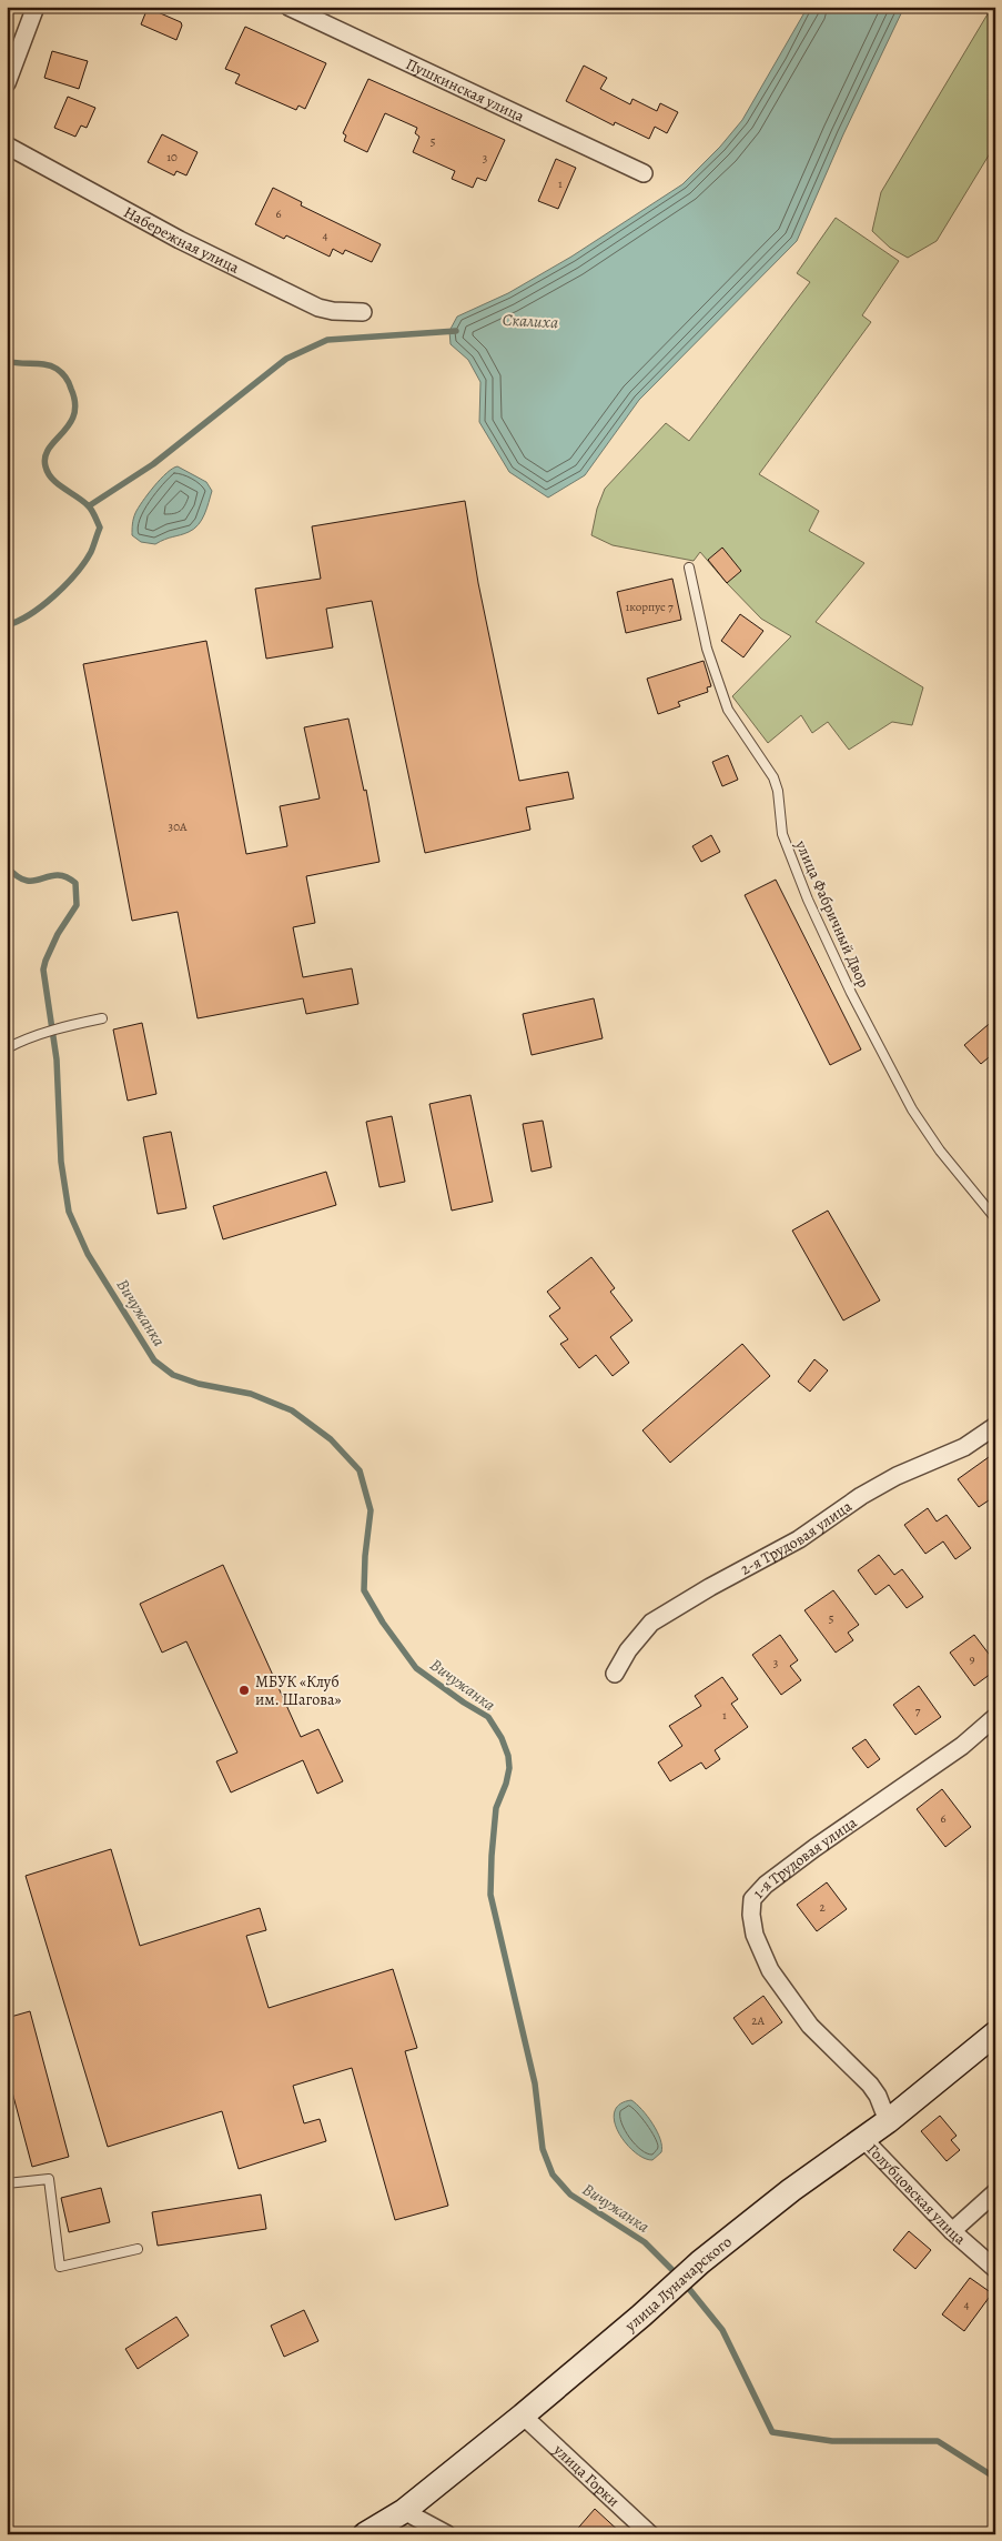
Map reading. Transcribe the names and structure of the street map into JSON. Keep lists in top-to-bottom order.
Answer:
{
  "streets": {
    "main road": ["улица Луначарского"],
    "street": [
      "Пушкинская улица",
      "Набережная улица",
      "2-я Трудовая улица",
      "1-я Трудовая улица",
      "Голубцовская улица",
      "улица Горки"
    ],
    "lane": ["улица Фабричный Двор"]
  },
  "crossings": [
    ["1-я Трудовая улица", "улица Луначарского"],
    ["Голубцовская улица", "улица Луначарского"],
    ["улица Луначарского", "улица Горки"]
  ],
  "water": ["Скалиха", "Вичужанка"],
  "places": ["МБУК «Клуб им. Шагова»"],
  "house_numbers": [
    "5",
    "10",
    "3",
    "1",
    "6",
    "4",
    "1корпус 7",
    "30А",
    "5",
    "9",
    "3",
    "7",
    "1",
    "6",
    "2",
    "2А",
    "4"
  ]
}
